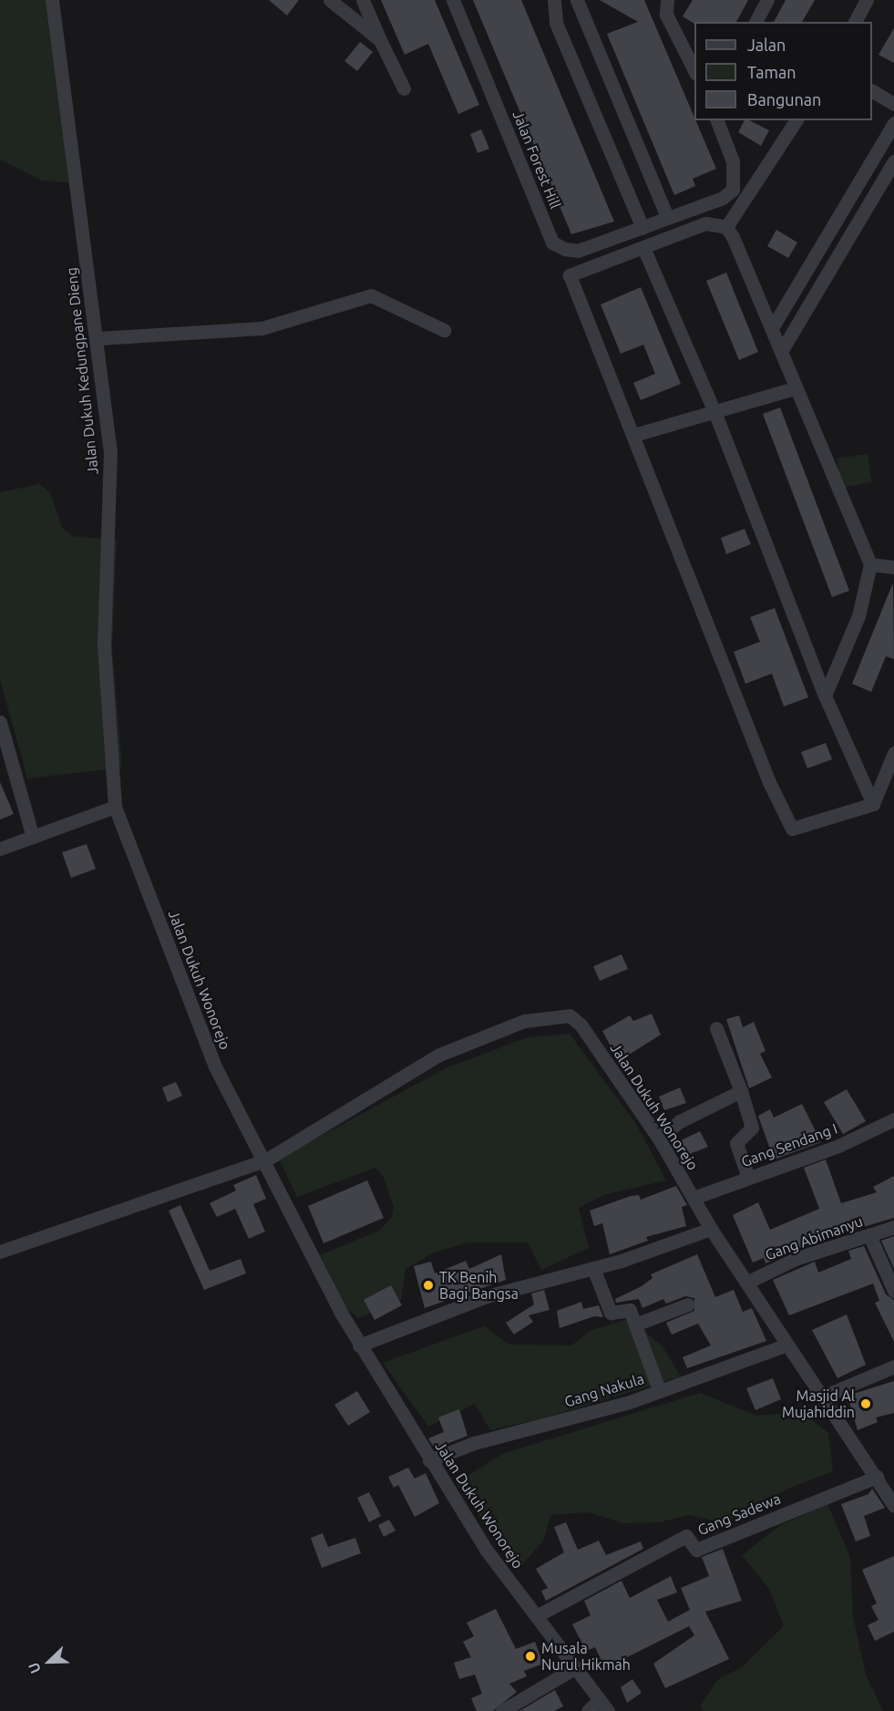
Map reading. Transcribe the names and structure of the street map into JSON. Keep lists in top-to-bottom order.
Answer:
{
  "streets": {
    "street": [
      "Jalan Forest Hill",
      "Jalan Dukuh Kedungpane Dieng",
      "Jalan Dukuh Wonorejo",
      "Gang Sendang I",
      "Gang Abimanyu",
      "Gang Nakula",
      "Gang Sadewa"
    ]
  },
  "crossings": [
    ["Jalan Dukuh Kedungpane Dieng", "Jalan Dukuh Wonorejo"],
    ["Jalan Dukuh Wonorejo", "Gang Sendang I"],
    ["Jalan Dukuh Wonorejo", "Gang Abimanyu"],
    ["Jalan Dukuh Wonorejo", "Gang Nakula"],
    ["Jalan Dukuh Wonorejo", "Gang Sadewa"]
  ],
  "places": ["TK Benih Bagi Bangsa", "Masjid Al Mujahiddin", "Musala Nurul Hikmah"],
  "legend": ["Jalan", "Taman", "Bangunan"],
  "north": "bottom left"
}
